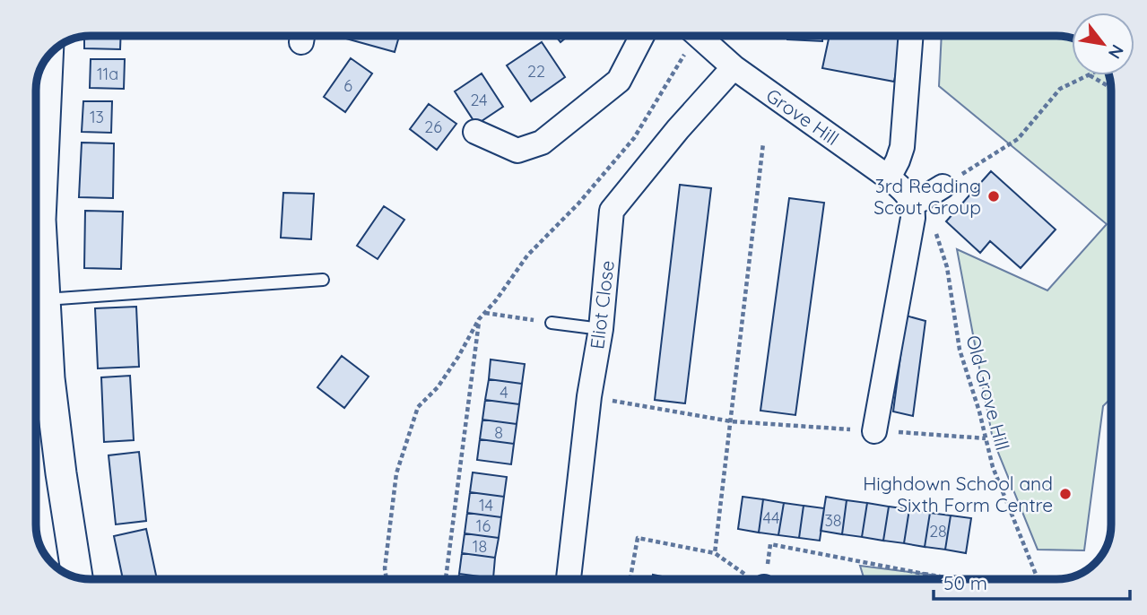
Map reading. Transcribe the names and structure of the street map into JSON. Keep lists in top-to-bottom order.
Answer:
{
  "streets": {
    "street": ["Grove Hill", "Eliot Close"],
    "path": ["Old Grove Hill"]
  },
  "crossings": [
    ["Grove Hill", "Eliot Close"],
    ["Grove Hill", "Old Grove Hill"]
  ],
  "places": ["3rd Reading Scout Group", "Highdown School and Sixth Form Centre"],
  "house_numbers": [
    "22",
    "11a",
    "6",
    "24",
    "13",
    "26",
    "4",
    "8",
    "14",
    "44",
    "38",
    "16",
    "28",
    "18"
  ],
  "scale_bar": "50 m",
  "north": "bottom right"
}
